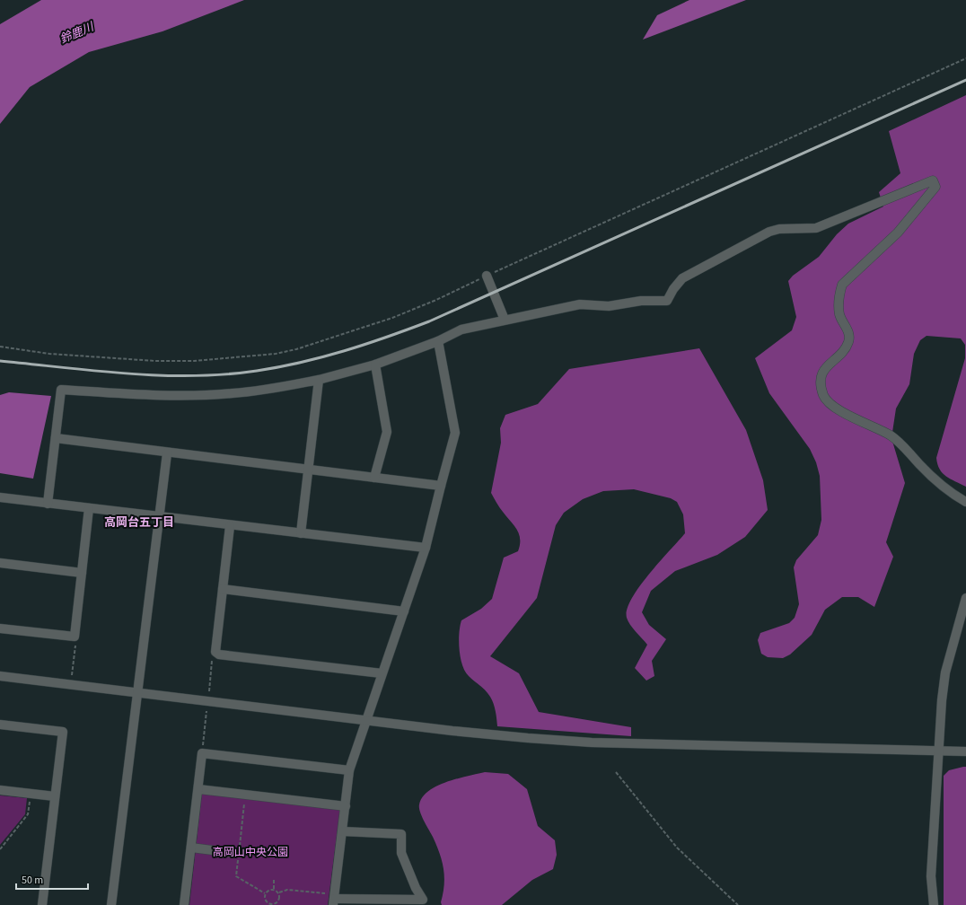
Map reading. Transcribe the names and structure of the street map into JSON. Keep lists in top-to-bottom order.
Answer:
{
  "districts": ["高岡台五丁目"],
  "water": ["鈴鹿川"],
  "parks": ["高岡山中央公園"],
  "scale_bar": "50 m"
}
